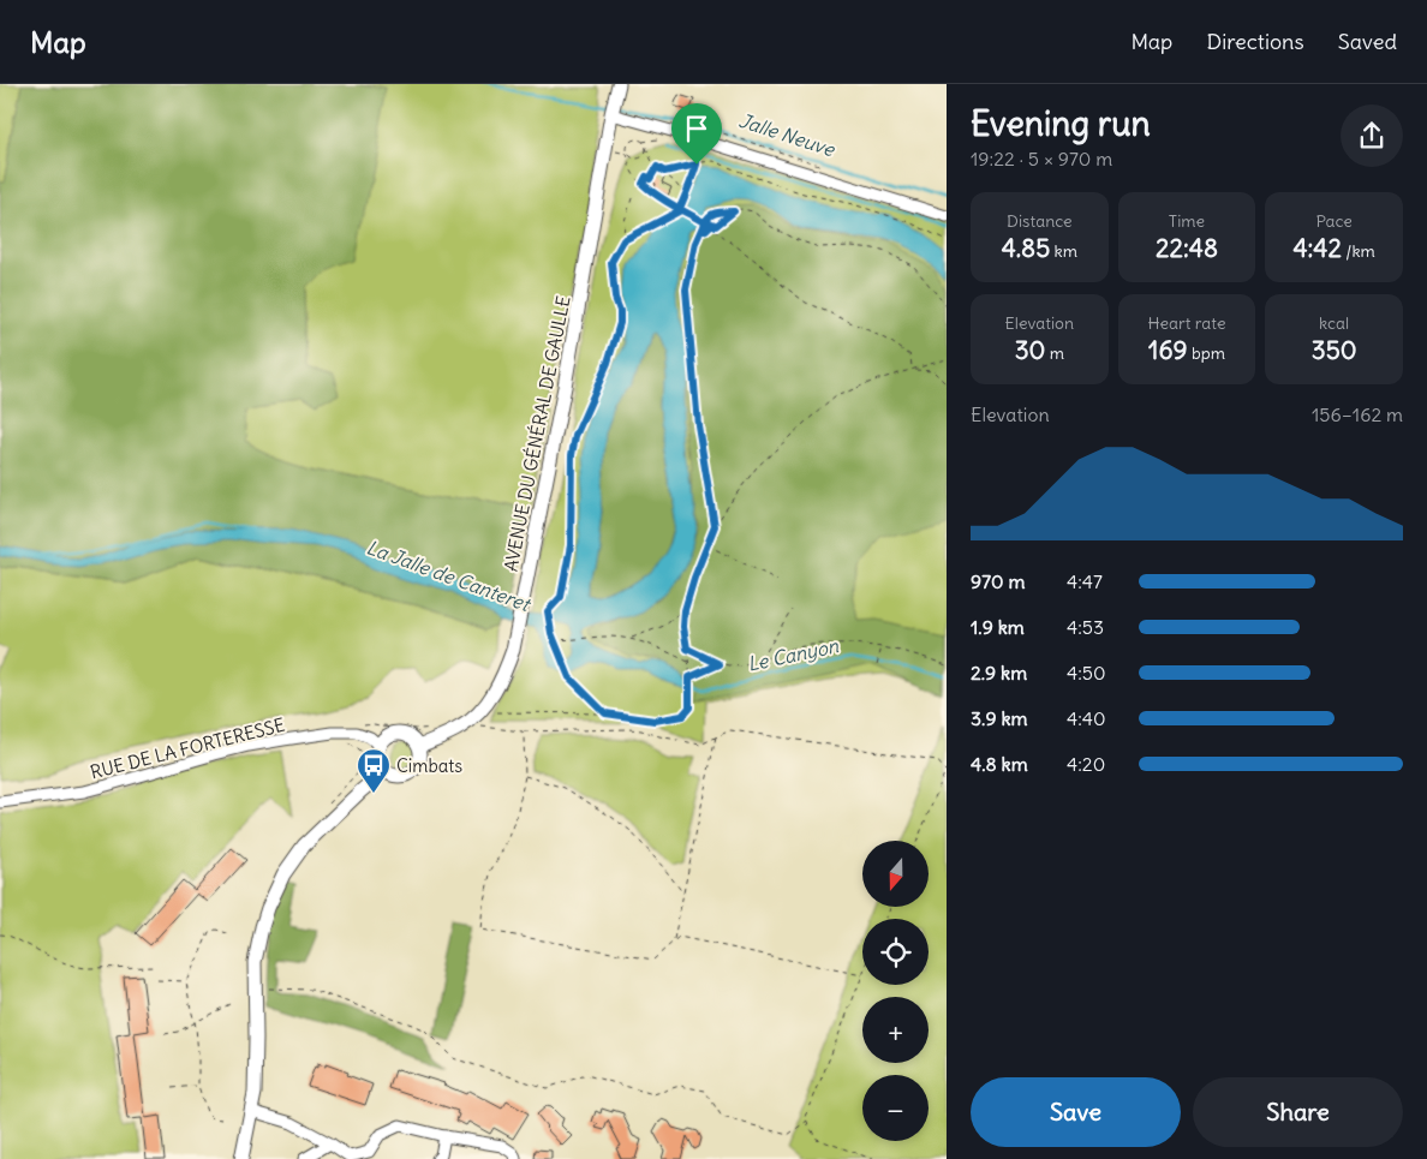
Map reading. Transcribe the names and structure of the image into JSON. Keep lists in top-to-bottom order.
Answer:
{
  "streets": {
    "main road": ["AVENUE DU GÉNÉRAL DE GAULLE"],
    "street": ["RUE DE LA FORTERESSE"]
  },
  "crossings": [
    ["AVENUE DU GÉNÉRAL DE GAULLE", "RUE DE LA FORTERESSE"]
  ],
  "water": ["Jalle Neuve", "La Jalle de Canteret", "Le Canyon"],
  "places": {
    "bus stop": ["Cimbats"]
  },
  "north": "bottom",
  "page": {
    "header": "Map",
    "nav": ["Map", "Directions", "Saved"],
    "heading": ["Evening run", "19:22 · 5 × 970 m"],
    "stats": [
      ["Distance", "4.85 km"],
      ["Time", "22:48"],
      ["Pace", "4:42 /km"],
      ["Elevation", "30 m"],
      ["Heart rate", "169 bpm"],
      ["kcal", "350"]
    ],
    "chart": ["Elevation", "156–162 m"],
    "list": [
      {
        "name": "970 m",
        "note": "4:47"
      },
      {
        "name": "1.9 km",
        "note": "4:53"
      },
      {
        "name": "2.9 km",
        "note": "4:50"
      },
      {
        "name": "3.9 km",
        "note": "4:40"
      },
      {
        "name": "4.8 km",
        "note": "4:20"
      }
    ],
    "map_buttons": ["+", "−"],
    "buttons": ["Save", "Share"]
  }
}
